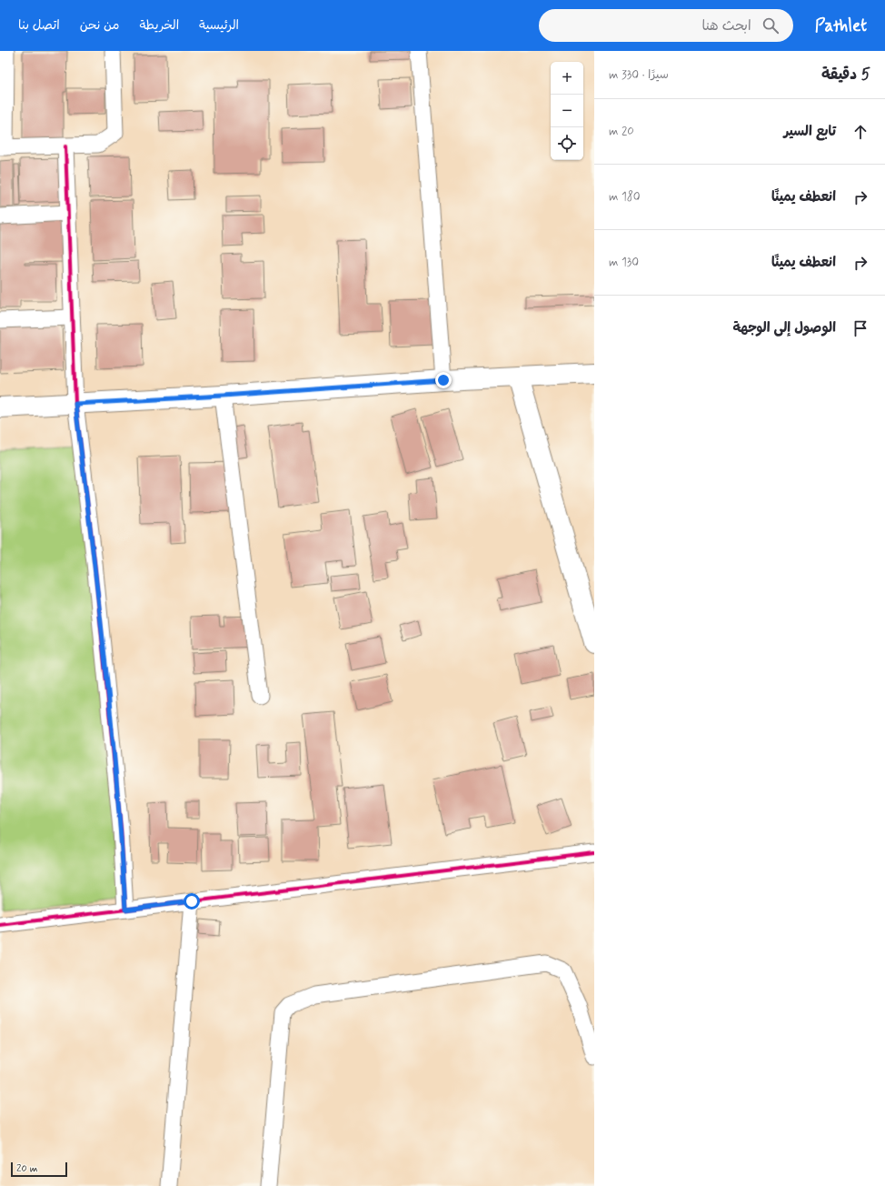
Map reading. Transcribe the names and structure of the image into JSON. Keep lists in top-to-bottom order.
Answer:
{
  "scale_bar": "20 m",
  "page": {
    "header": "Pathlet",
    "search": "ابحث هنا",
    "nav": [
      "الرئيسية",
      "الخريطة",
      "من نحن",
      "اتصل بنا"
    ],
    "heading": ["5 دقيقة", "سيرًا · 330 m"],
    "map_buttons": ["+", "−"],
    "list": [
      ["تابع السير", "20 m"],
      ["انعطف يمينًا", "180 m"],
      ["انعطف يمينًا", "130 m"],
      "الوصول إلى الوجهة"
    ],
    "scale": "20 m"
  }
}
